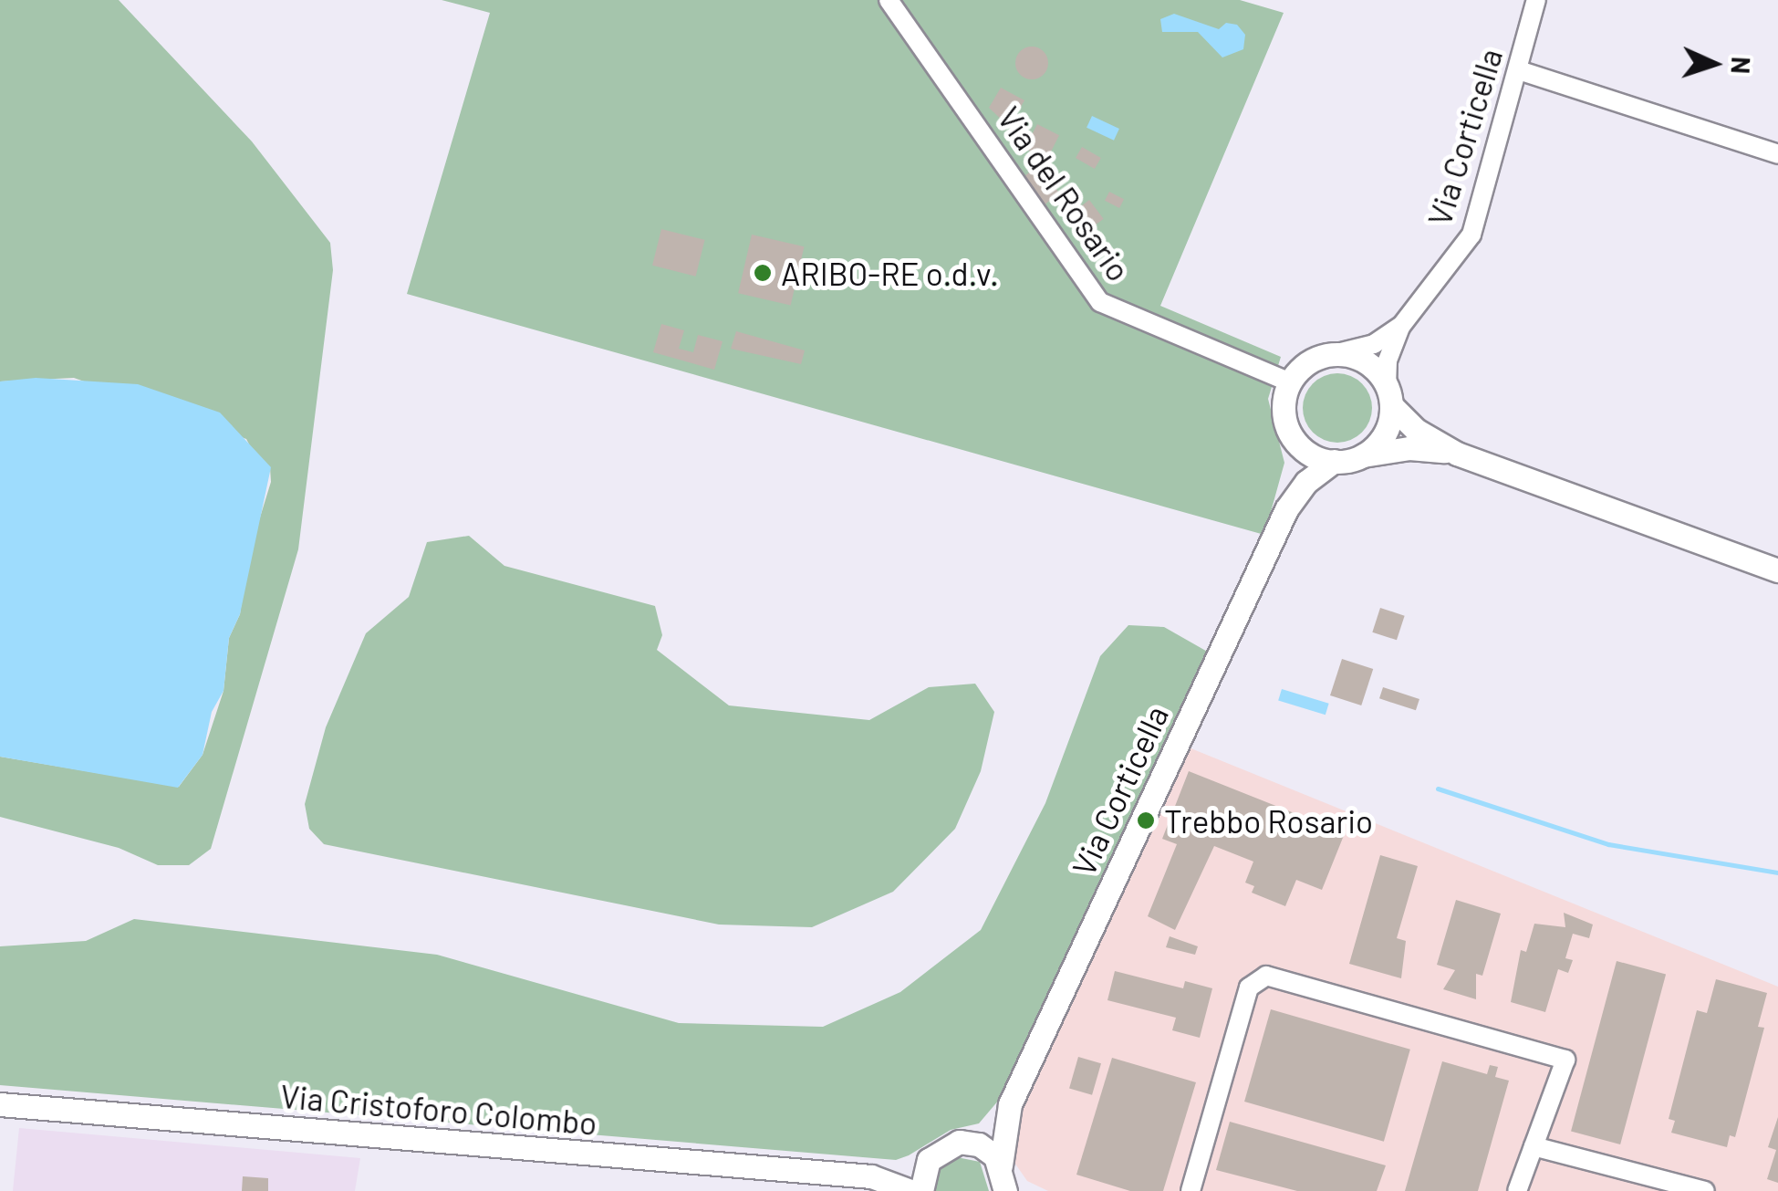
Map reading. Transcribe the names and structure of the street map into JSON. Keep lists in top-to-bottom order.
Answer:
{
  "streets": {
    "main road": ["Via Corticella", "Via Cristoforo Colombo"],
    "street": ["Via del Rosario"]
  },
  "crossings": [
    ["Via Corticella", "Via del Rosario"],
    ["Via Corticella", "Via Cristoforo Colombo"]
  ],
  "places": ["ARIBO-RE o.d.v.", "Trebbo Rosario"],
  "north": "right"
}
